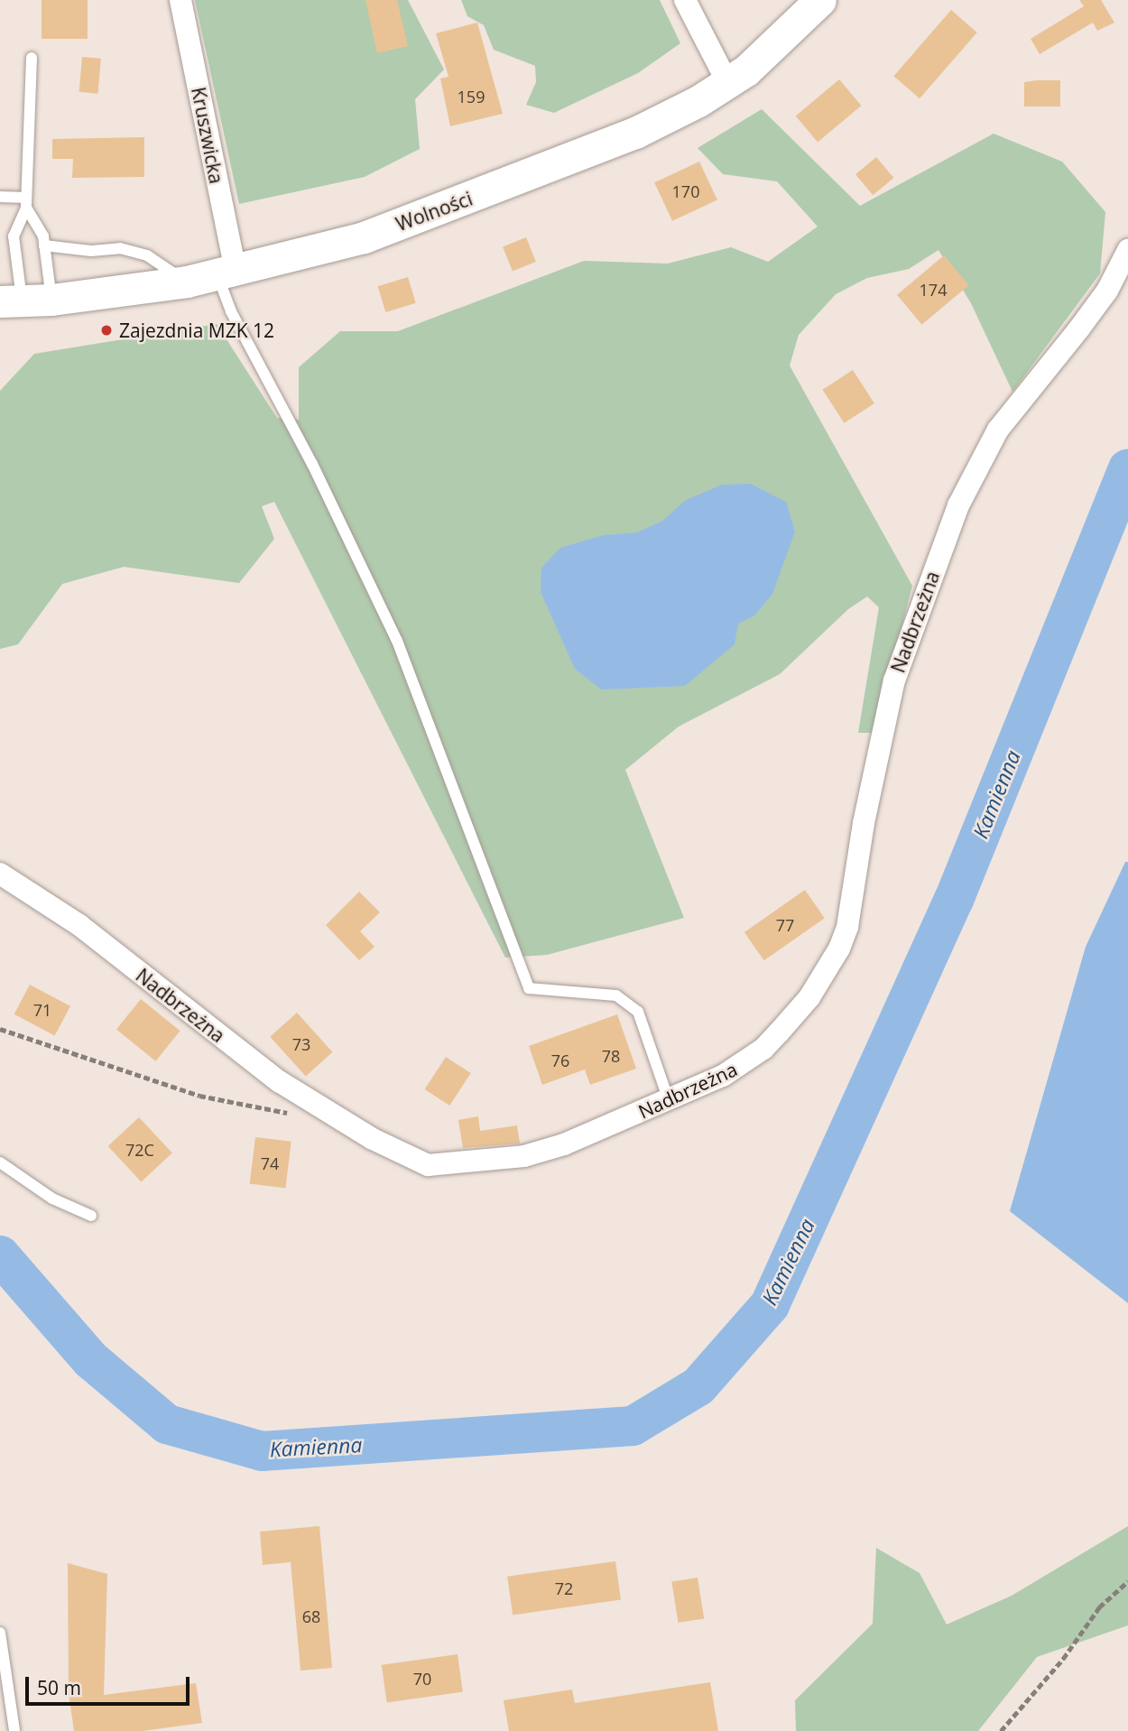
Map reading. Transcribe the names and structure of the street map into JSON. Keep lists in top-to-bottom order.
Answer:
{
  "streets": {
    "street": ["Kruszwicka", "Wolności", "Nadbrzeżna"]
  },
  "crossings": [
    ["Kruszwicka", "Wolności"]
  ],
  "water": ["Kamienna"],
  "places": ["Zajezdnia MZK 12"],
  "house_numbers": [
    "159",
    "170",
    "174",
    "77",
    "71",
    "73",
    "78",
    "76",
    "72C",
    "74",
    "72",
    "68",
    "70"
  ],
  "scale_bar": "50 m"
}
